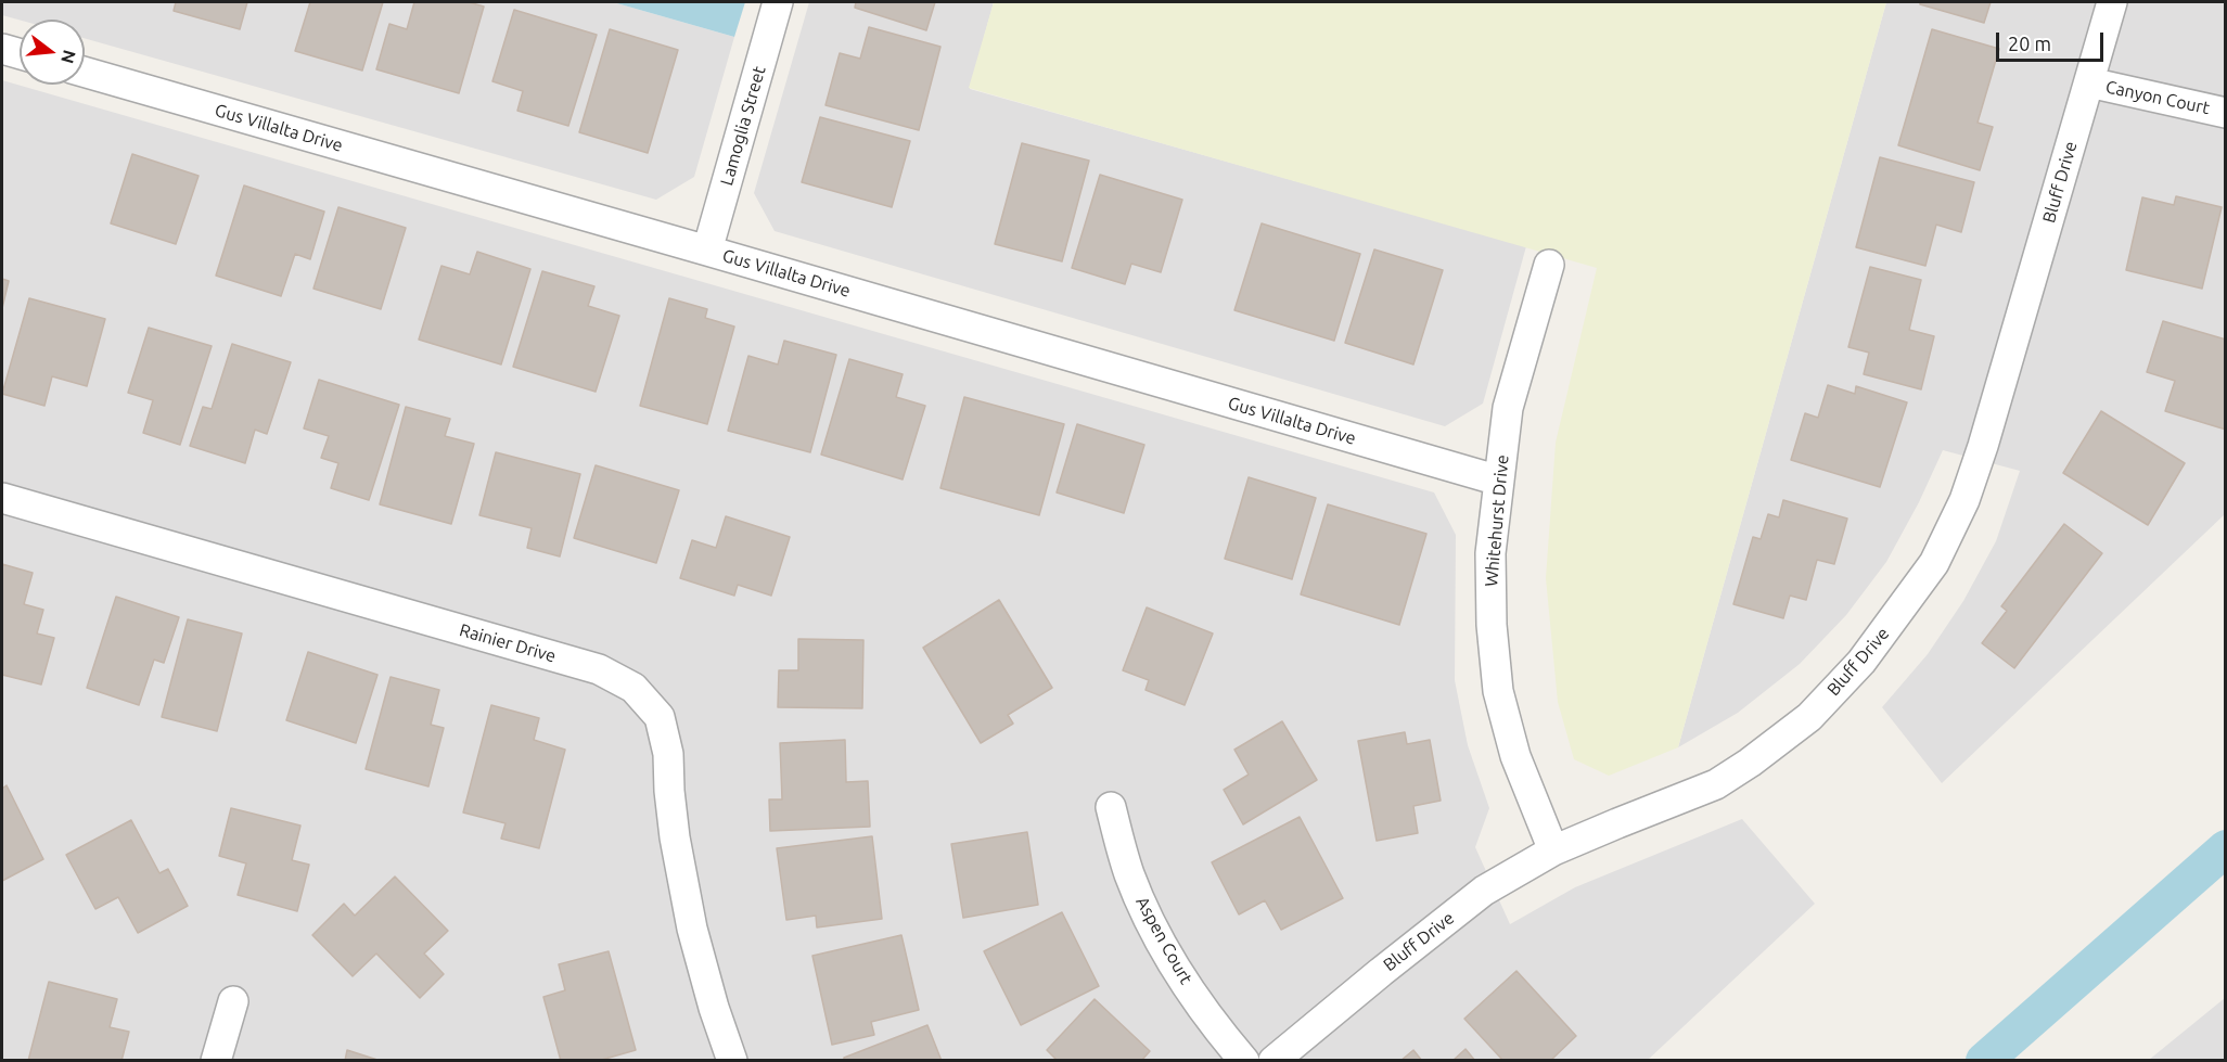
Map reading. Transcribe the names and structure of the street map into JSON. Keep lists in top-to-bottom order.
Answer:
{
  "streets": {
    "street": [
      "Canyon Court",
      "Lamoglia Street",
      "Gus Villalta Drive",
      "Bluff Drive",
      "Whitehurst Drive",
      "Rainier Drive",
      "Aspen Court"
    ]
  },
  "crossings": [
    ["Canyon Court", "Bluff Drive"],
    ["Lamoglia Street", "Gus Villalta Drive"],
    ["Gus Villalta Drive", "Whitehurst Drive"],
    ["Bluff Drive", "Whitehurst Drive"]
  ],
  "scale_bar": "20 m",
  "north": "right"
}
